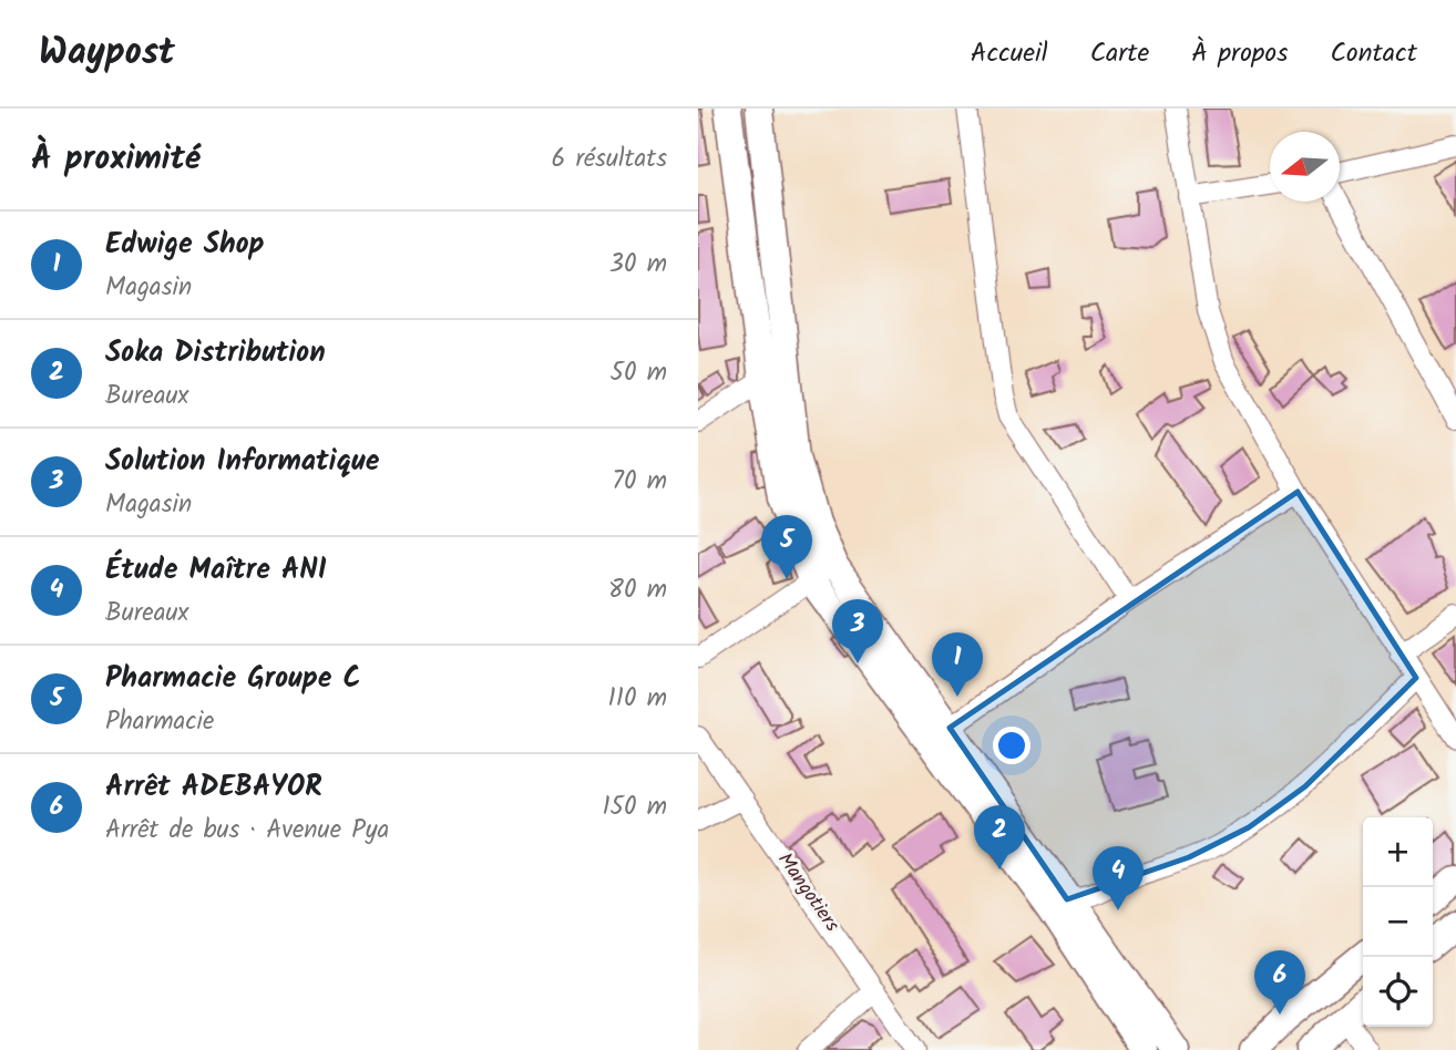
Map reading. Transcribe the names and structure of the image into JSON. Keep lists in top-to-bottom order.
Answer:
{
  "streets": {
    "street": ["Mangotiers"]
  },
  "north": "left",
  "page": {
    "header": "Waypost",
    "nav": [
      "Accueil",
      "Carte",
      "À propos",
      "Contact"
    ],
    "heading": ["À proximité", "6 résultats"],
    "list": [
      {
        "mark": "1",
        "name": "Edwige Shop",
        "note": "Magasin",
        "value": "30 m"
      },
      {
        "mark": "2",
        "name": "Soka Distribution",
        "note": "Bureaux",
        "value": "50 m"
      },
      {
        "mark": "3",
        "name": "Solution Informatique",
        "note": "Magasin",
        "value": "70 m"
      },
      {
        "mark": "4",
        "name": "Étude Maître ANI",
        "note": "Bureaux",
        "value": "80 m"
      },
      {
        "mark": "5",
        "name": "Pharmacie Groupe C",
        "note": "Pharmacie",
        "value": "110 m"
      },
      {
        "mark": "6",
        "name": "Arrêt ADEBAYOR",
        "note": "Arrêt de bus · Avenue Pya",
        "value": "150 m"
      }
    ],
    "pins": [
      "5",
      "3",
      "1",
      "2",
      "4",
      "6"
    ],
    "map_buttons": ["+", "−"]
  }
}
